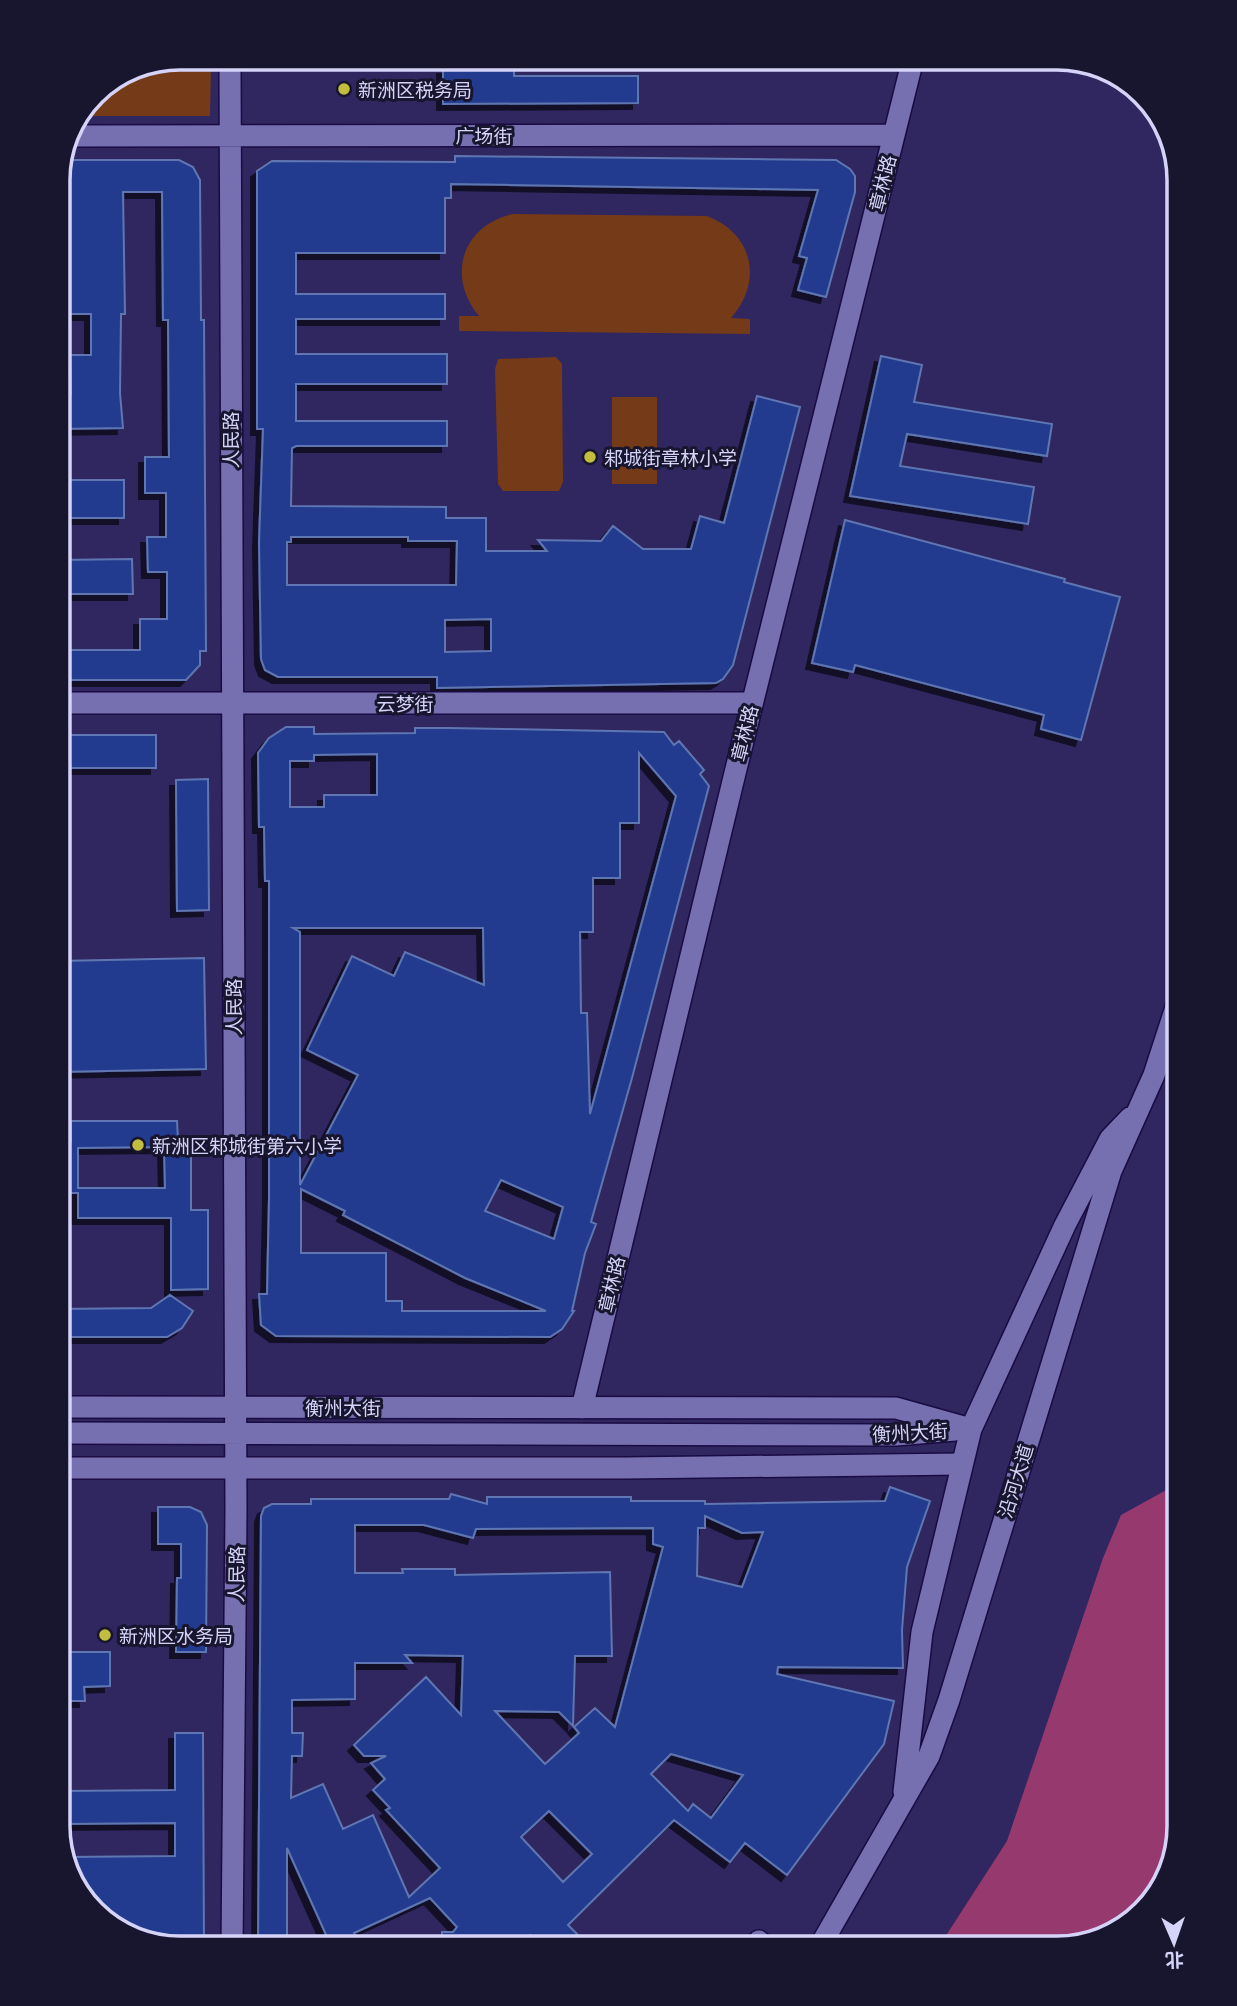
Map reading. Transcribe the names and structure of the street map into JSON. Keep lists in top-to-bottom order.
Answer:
{
  "streets": {
    "street": [
      "广场街",
      "章林路",
      "人民路",
      "云梦街",
      "衡州大街",
      "沿河大道"
    ]
  },
  "crossings": [
    ["广场街", "章林路"],
    ["广场街", "人民路"],
    ["章林路", "云梦街"],
    ["章林路", "衡州大街"],
    ["人民路", "云梦街"],
    ["人民路", "衡州大街"]
  ],
  "places": [
    "新洲区税务局",
    "邾城街章林小学",
    "新洲区邾城街第六小学",
    "新洲区水务局"
  ],
  "north": "bottom"
}
